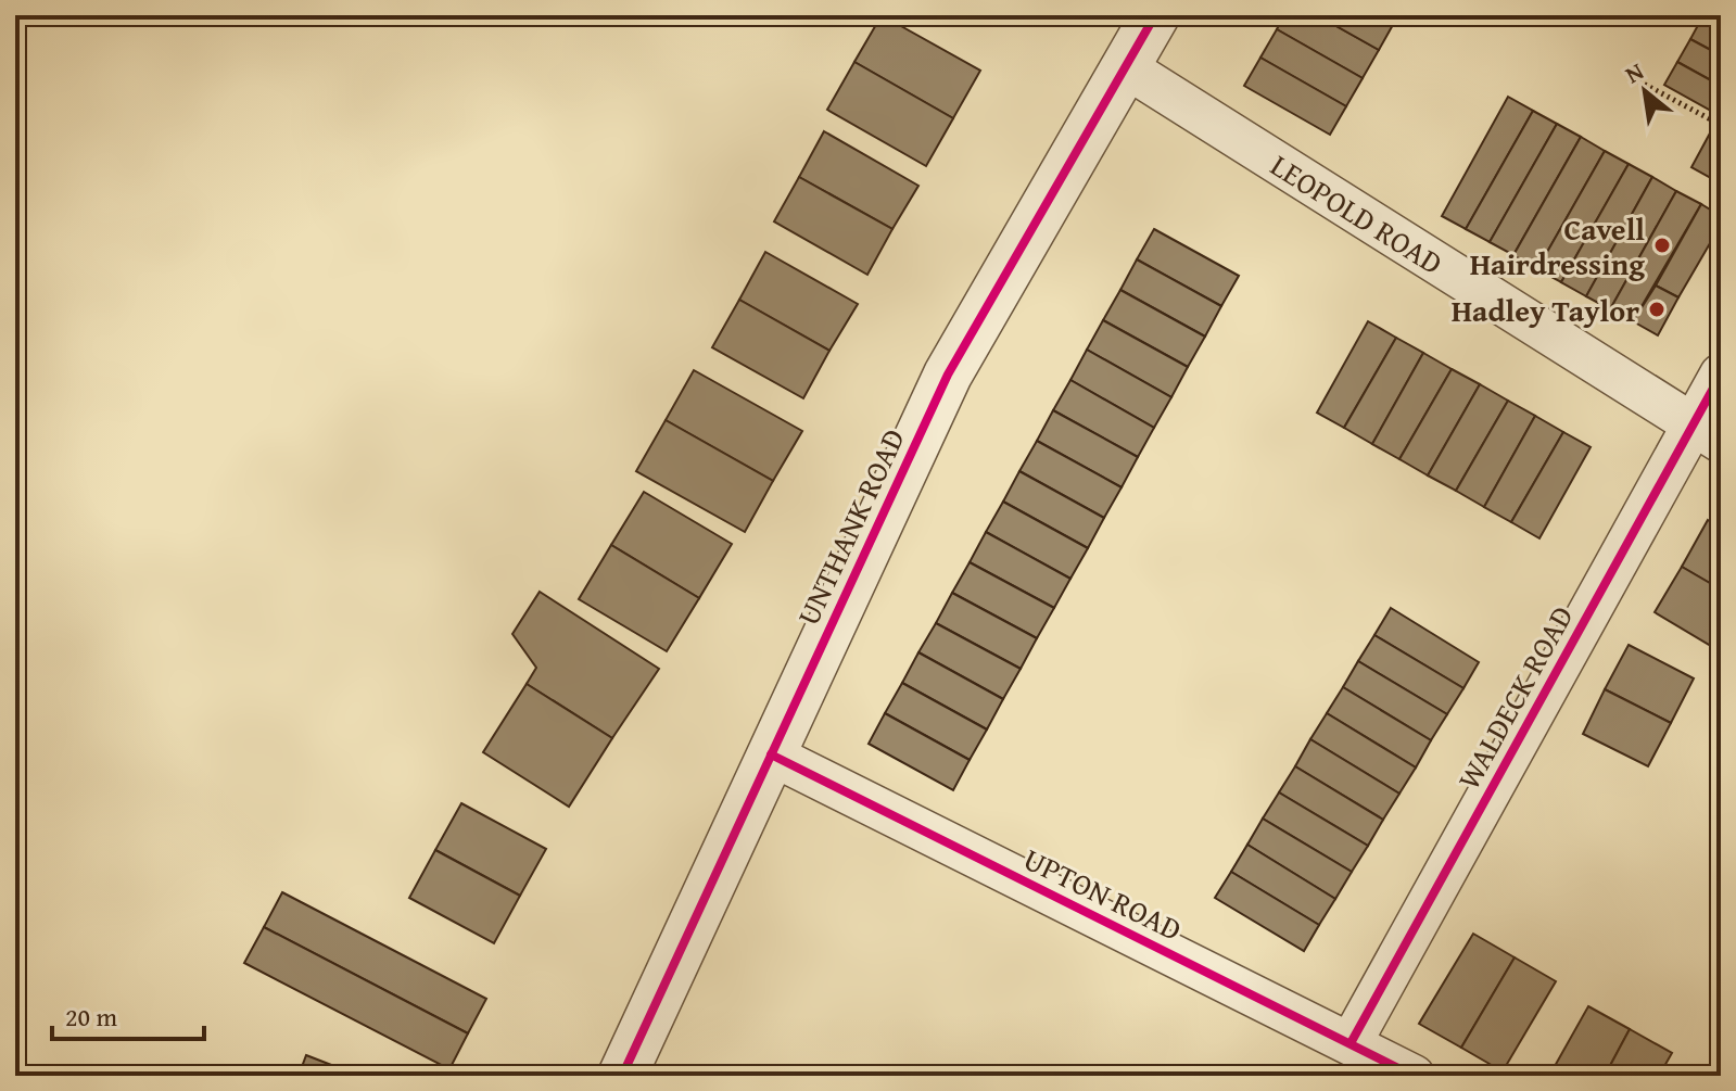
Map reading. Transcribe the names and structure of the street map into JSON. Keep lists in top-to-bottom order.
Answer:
{
  "streets": {
    "street": [
      "LEOPOLD ROAD",
      "UNTHANK ROAD",
      "WALDECK ROAD",
      "UPTON ROAD"
    ]
  },
  "crossings": [
    ["LEOPOLD ROAD", "UNTHANK ROAD"],
    ["LEOPOLD ROAD", "WALDECK ROAD"],
    ["UNTHANK ROAD", "UPTON ROAD"],
    ["WALDECK ROAD", "UPTON ROAD"]
  ],
  "places": ["Cavell Hairdressing", "Hadley Taylor"],
  "scale_bar": "20 m",
  "north": "top left"
}
